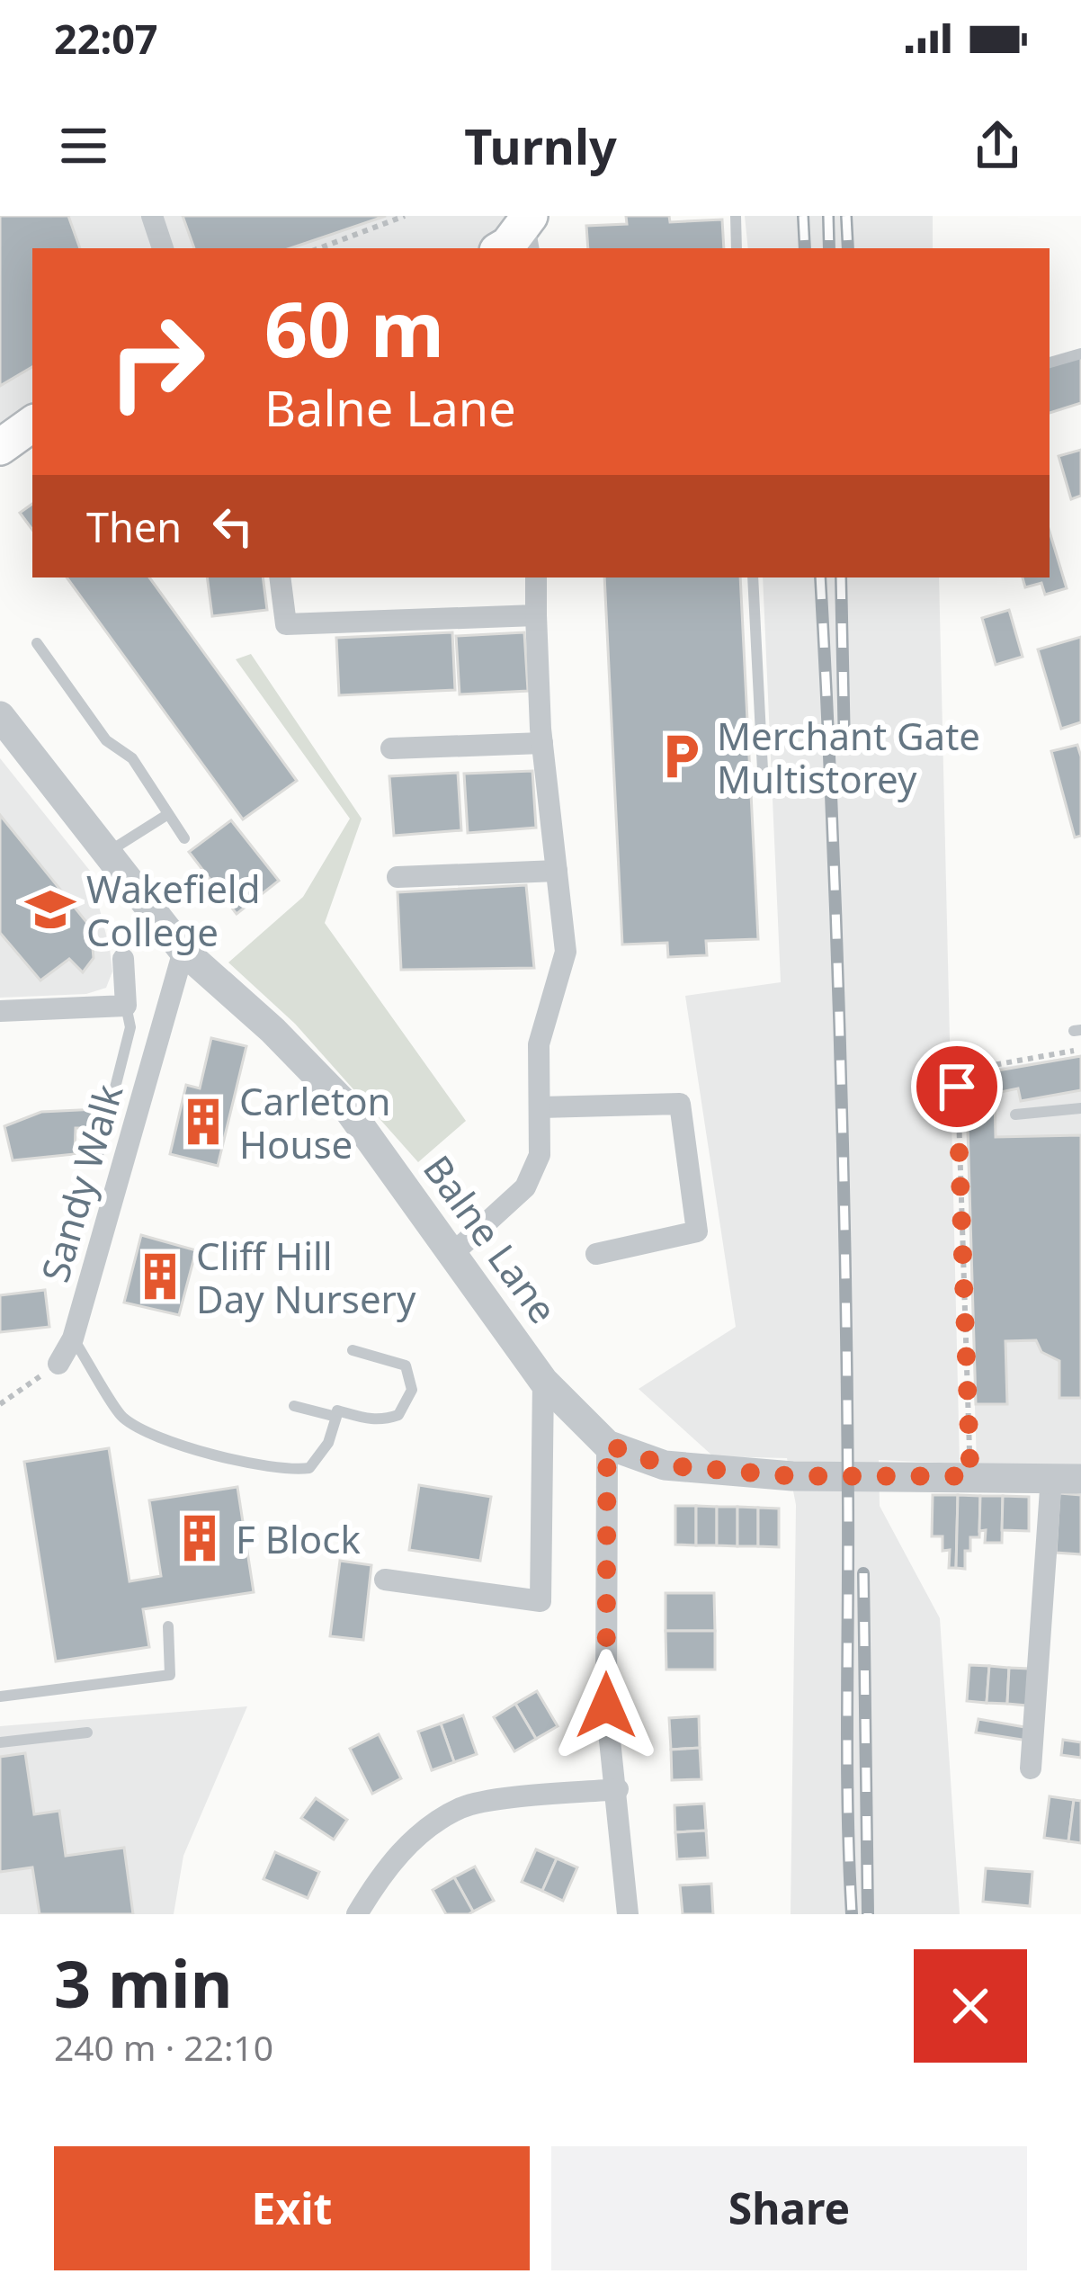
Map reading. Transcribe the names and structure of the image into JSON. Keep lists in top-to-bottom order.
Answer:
{
  "streets": {
    "street": ["Sandy Walk", "Balne Lane"]
  },
  "crossings": [
    ["Sandy Walk", "Balne Lane"]
  ],
  "places": {
    "parking": ["Merchant Gate Multistorey"],
    "school or university": ["Wakefield College"],
    "building": ["Carleton House", "Cliff Hill Day Nursery", "F Block"]
  },
  "page": {
    "status": "22:07",
    "header": "Turnly",
    "turn": ["60 m", "Balne Lane"],
    "then": "Then",
    "heading": ["3 min", "240 m · 22:10"],
    "buttons": ["Exit", "Share"]
  }
}
